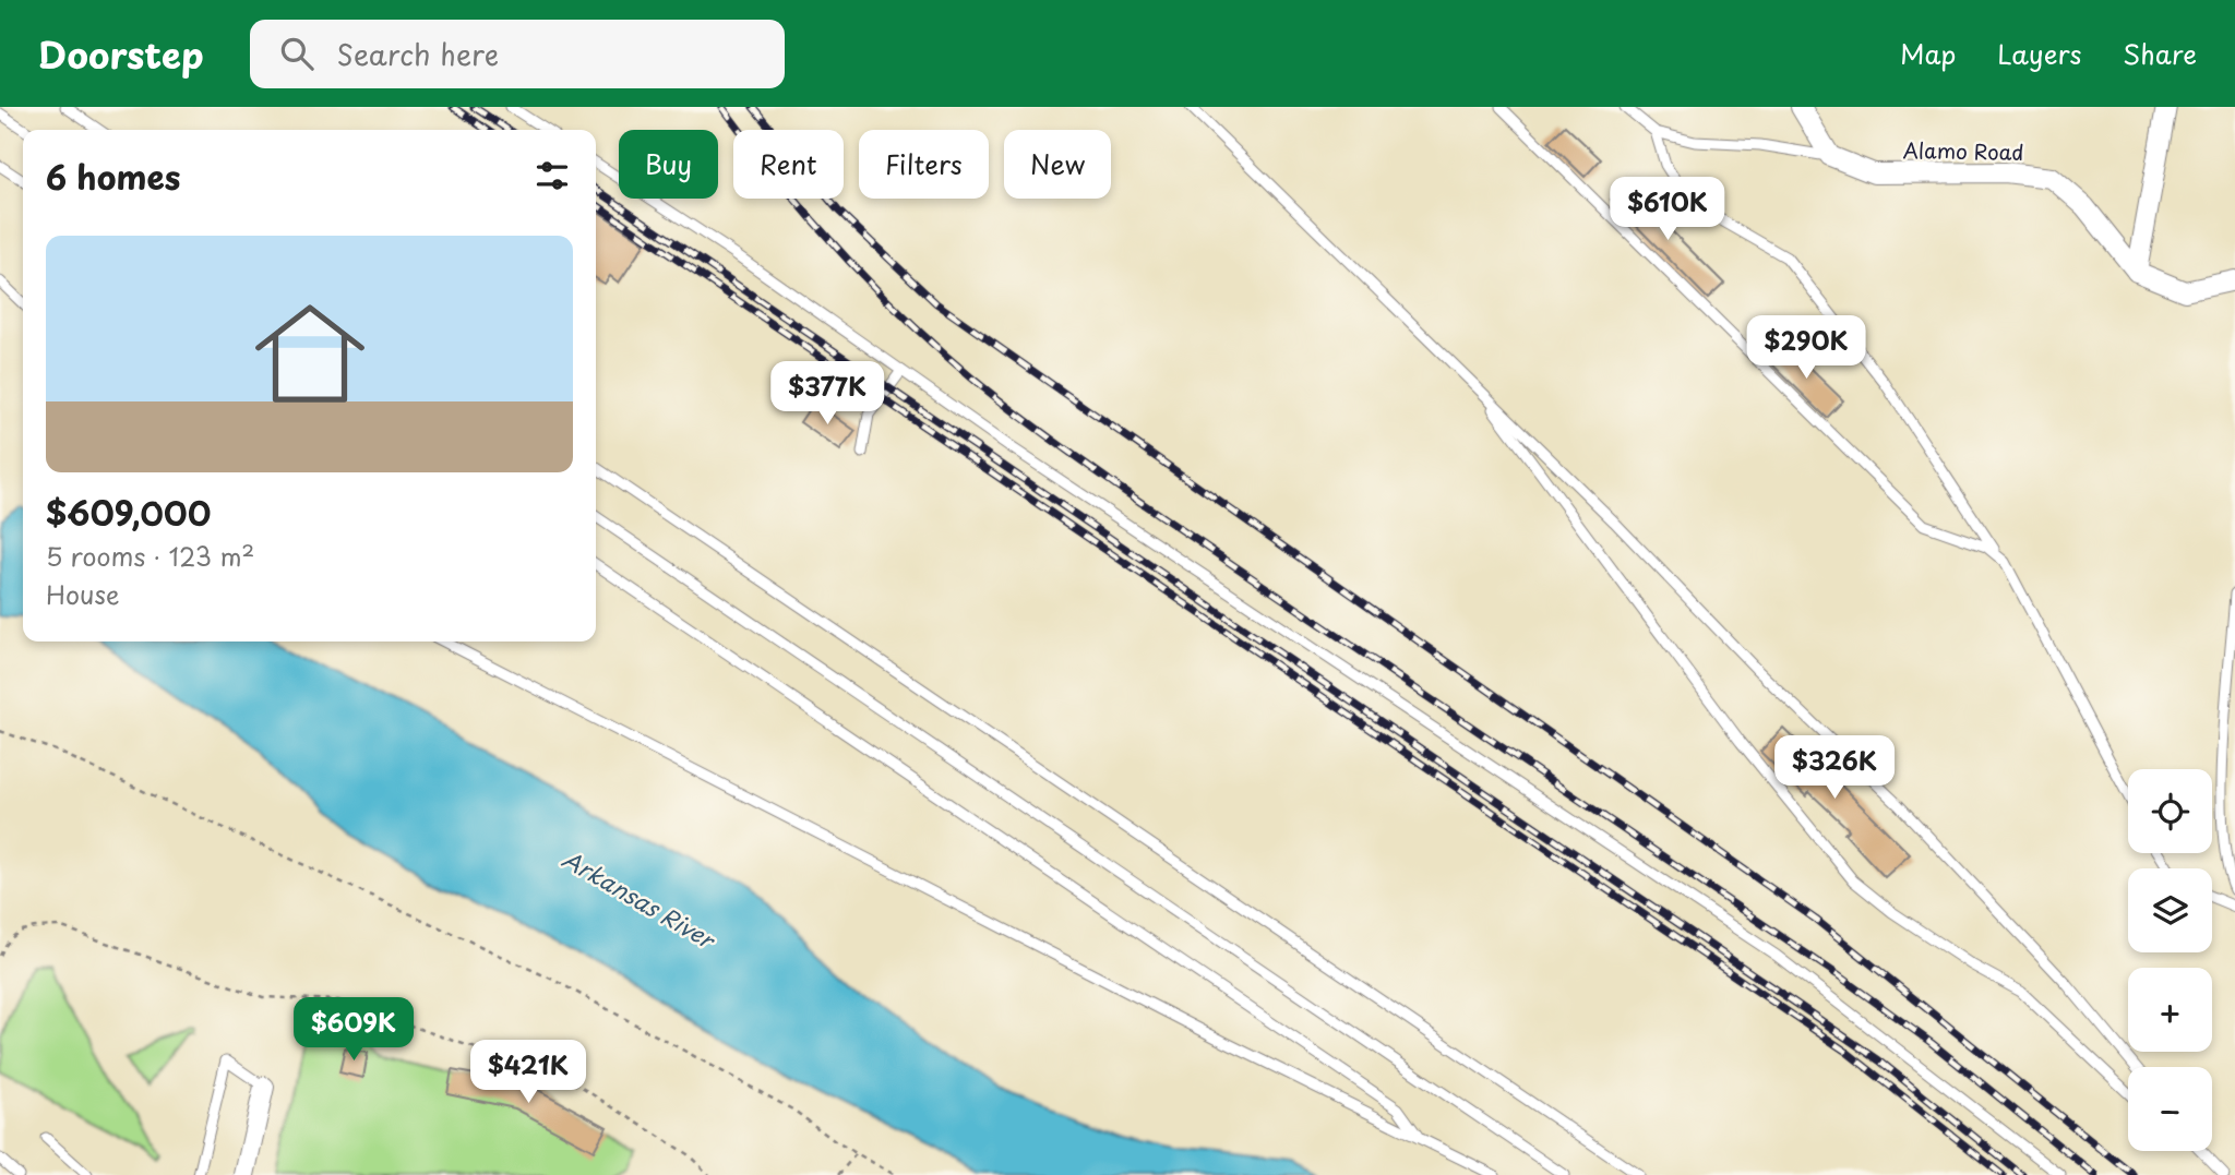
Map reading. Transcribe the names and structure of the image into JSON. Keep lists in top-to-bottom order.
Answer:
{
  "streets": {
    "street": ["Alamo Road"]
  },
  "water": ["Arkansas River"],
  "page": {
    "header": "Doorstep",
    "search": "Search here",
    "nav": ["Map", "Layers", "Share"],
    "chip": [
      "Buy",
      "Rent",
      "Filters",
      "New"
    ],
    "heading": "6 homes",
    "price": [
      "$610K",
      "$290K",
      "$377K",
      "$326K",
      "$609K",
      "$421K"
    ],
    "list": [
      {
        "name": "$609,000",
        "note": "5 rooms · 123 m² · House"
      }
    ],
    "map_buttons": ["+", "−"]
  }
}
